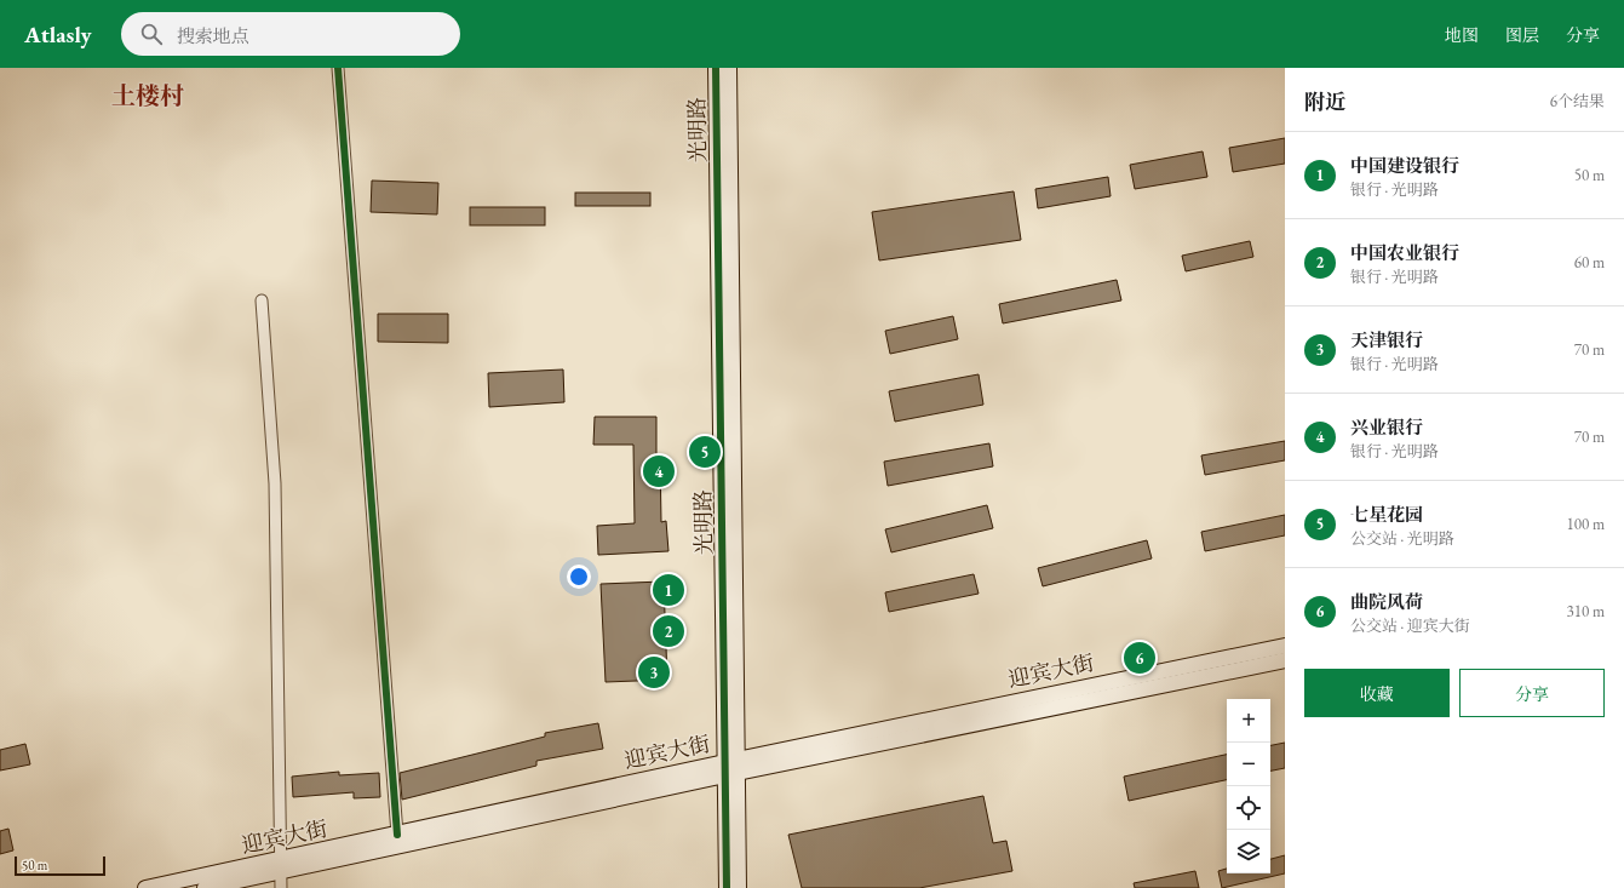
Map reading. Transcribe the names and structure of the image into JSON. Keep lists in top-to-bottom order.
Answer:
{
  "streets": {
    "main road": ["光明路", "迎宾大街"]
  },
  "crossings": [
    ["光明路", "迎宾大街"]
  ],
  "districts": ["土楼村"],
  "scale_bar": "50 m",
  "page": {
    "header": "Atlasly",
    "search": "搜索地点",
    "nav": ["地图", "图层", "分享"],
    "heading": ["附近", "6个结果"],
    "list": [
      {
        "mark": "1",
        "name": "中国建设银行",
        "note": "银行 · 光明路",
        "value": "50 m"
      },
      {
        "mark": "2",
        "name": "中国农业银行",
        "note": "银行 · 光明路",
        "value": "60 m"
      },
      {
        "mark": "3",
        "name": "天津银行",
        "note": "银行 · 光明路",
        "value": "70 m"
      },
      {
        "mark": "4",
        "name": "兴业银行",
        "note": "银行 · 光明路",
        "value": "70 m"
      },
      {
        "mark": "5",
        "name": "七星花园",
        "note": "公交站 · 光明路",
        "value": "100 m"
      },
      {
        "mark": "6",
        "name": "曲院风荷",
        "note": "公交站 · 迎宾大街",
        "value": "310 m"
      }
    ],
    "pins": [
      "5",
      "4",
      "1",
      "2",
      "6",
      "3"
    ],
    "buttons": ["收藏", "分享"],
    "map_buttons": ["+", "−"],
    "scale": "50 m"
  }
}
